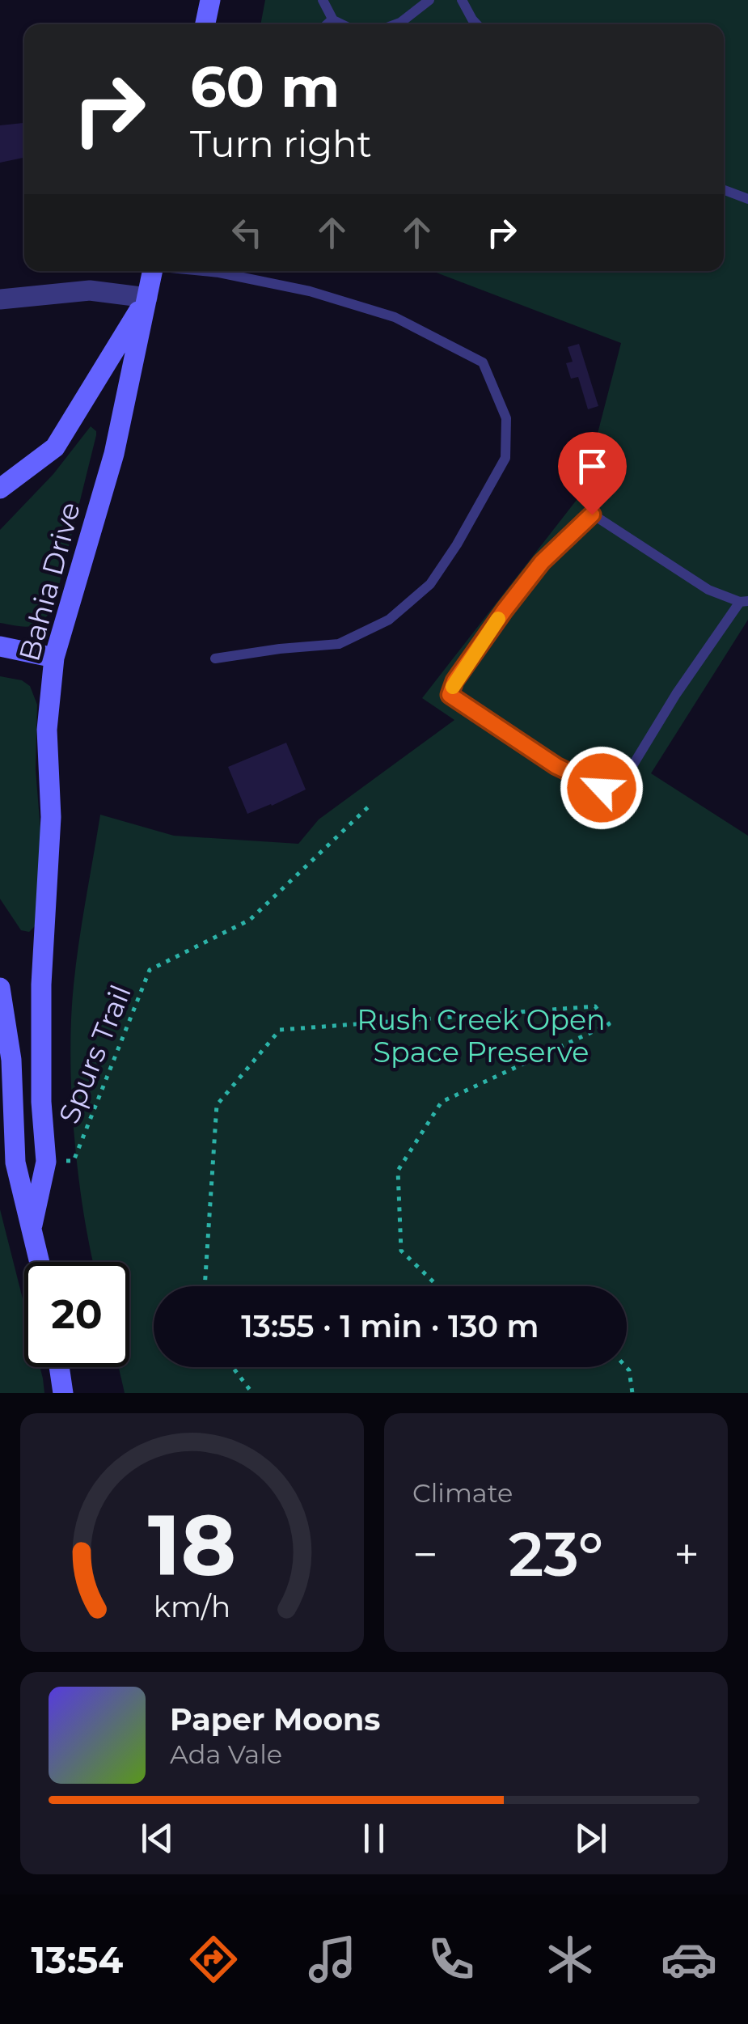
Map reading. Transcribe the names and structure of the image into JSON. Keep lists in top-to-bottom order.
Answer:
{
  "streets": {
    "street": ["Bahia Drive"],
    "path": ["Spurs Trail"]
  },
  "crossings": [
    ["Bahia Drive", "Spurs Trail"]
  ],
  "parks": ["Rush Creek Open Space Preserve"],
  "page": {
    "turn": ["60 m", "Turn right"],
    "limit": "20",
    "trip": "13:55 · 1 min · 130 m",
    "tile": "Climate",
    "heat": ["−", "23°", "+"],
    "song": ["Paper Moons", "Ada Vale"],
    "tabs": "13:54",
    "gauge": ["18", "km/h"]
  }
}
